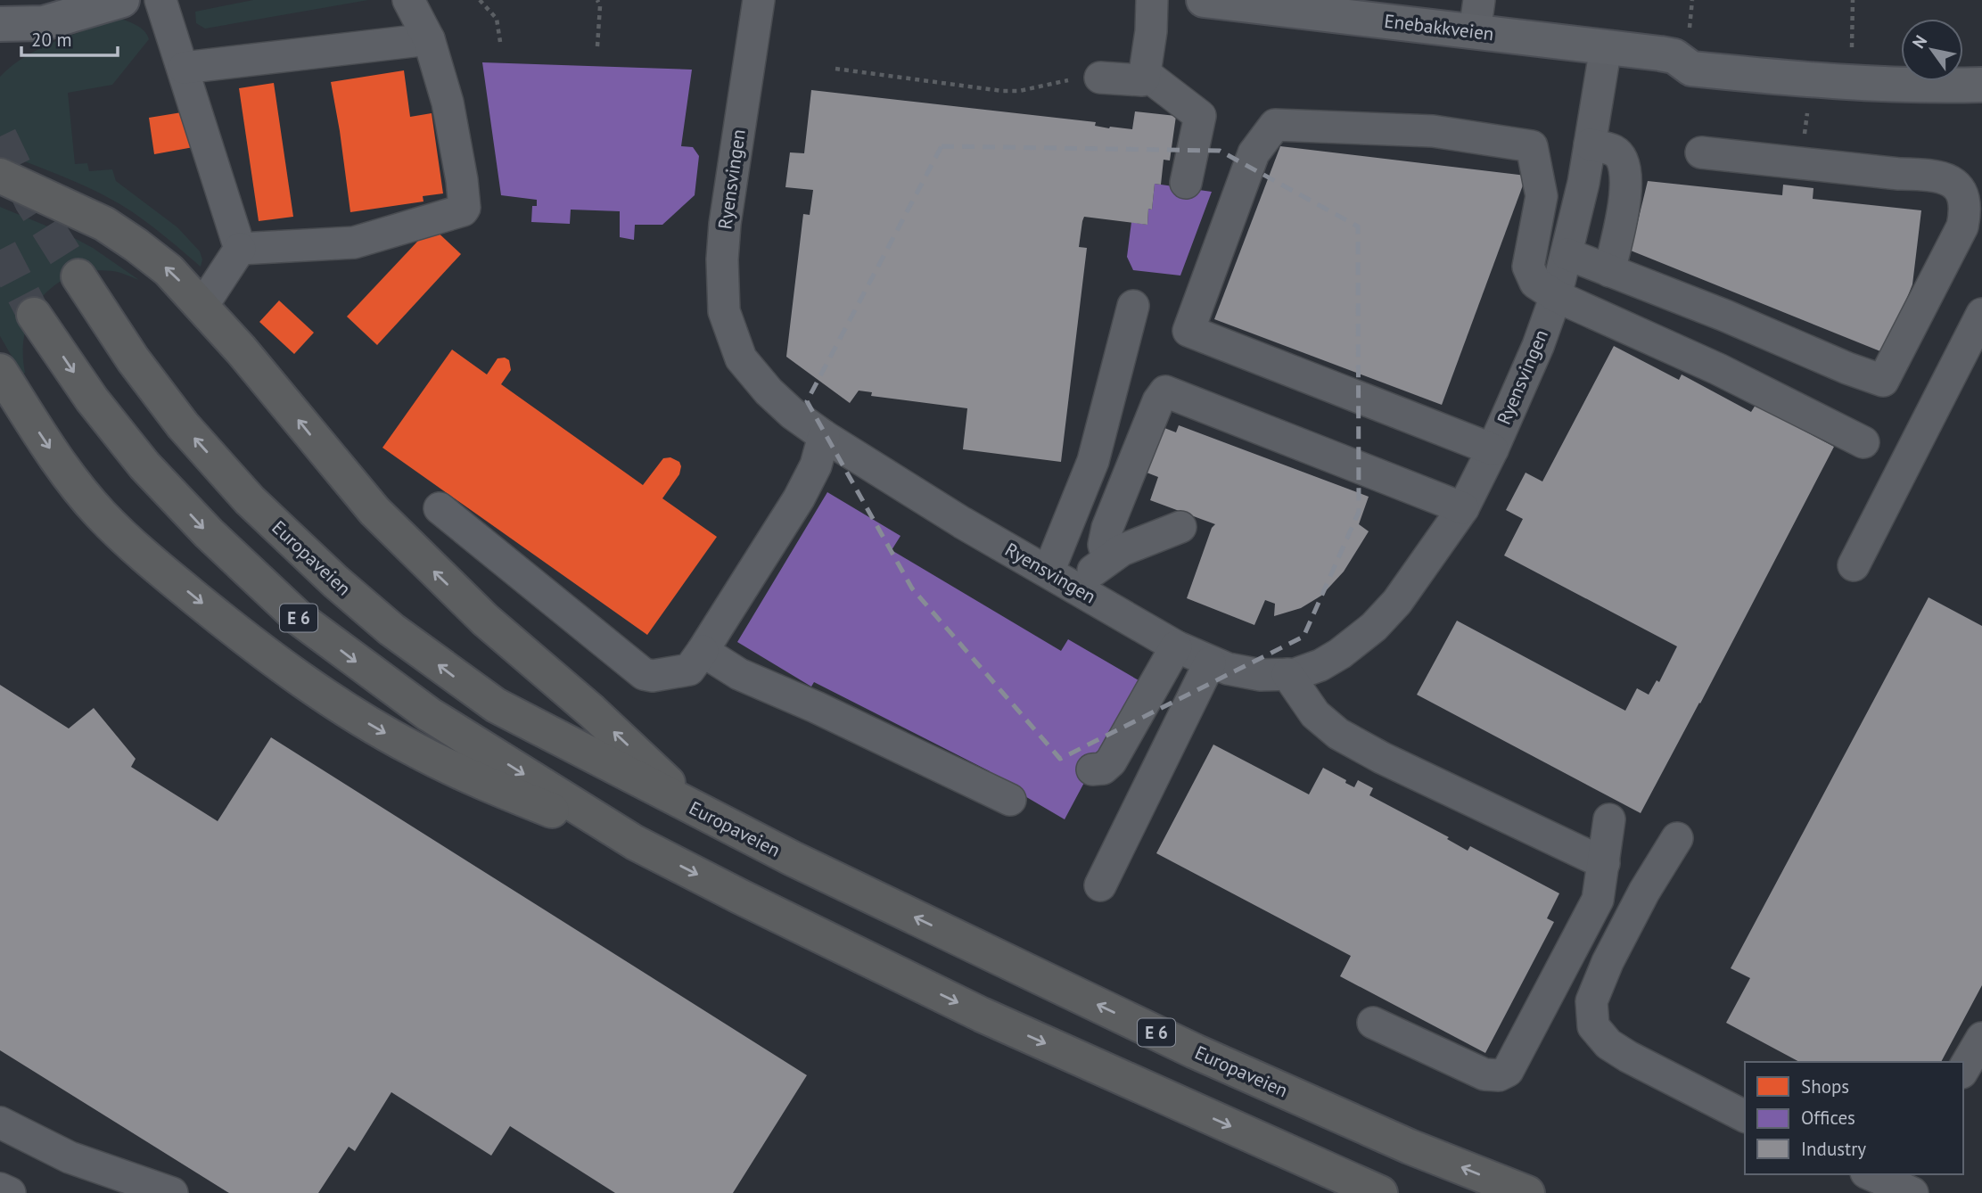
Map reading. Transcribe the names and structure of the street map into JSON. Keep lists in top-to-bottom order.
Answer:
{
  "streets": {
    "highway": ["Europaveien", "E 6"],
    "main road": ["Enebakkveien"],
    "street": ["Ryensvingen"]
  },
  "crossings": [
    ["Enebakkveien", "Ryensvingen"],
    ["Europaveien", "E 6"]
  ],
  "legend": ["Shops", "Offices", "Industry"],
  "scale_bar": "20 m",
  "north": "top left"
}
